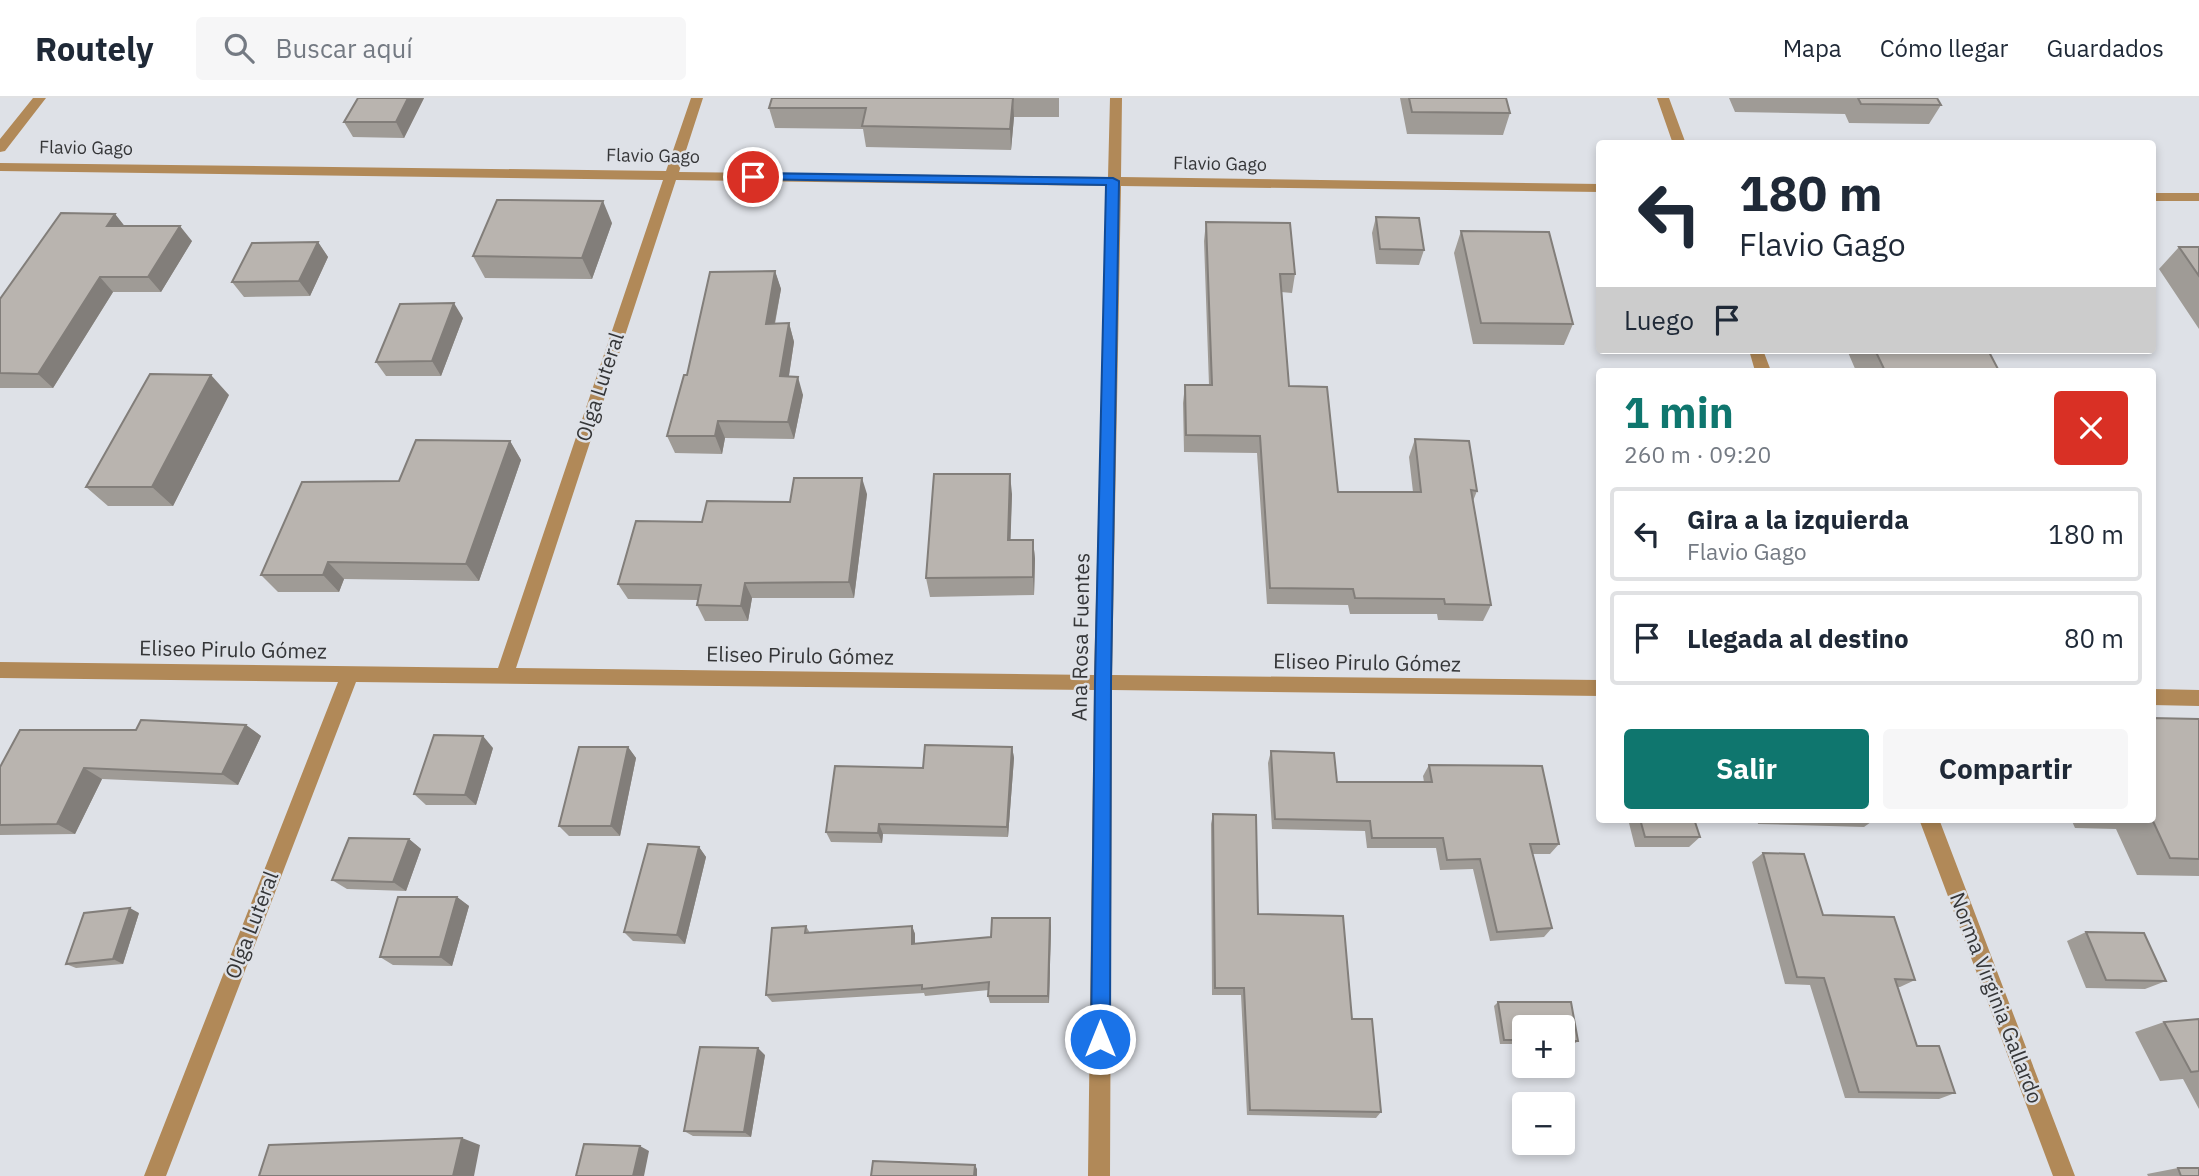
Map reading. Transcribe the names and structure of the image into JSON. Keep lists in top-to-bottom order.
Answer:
{
  "streets": {
    "street": [
      "Flavio Gago",
      "Olga Luteral",
      "Ana Rosa Fuentes",
      "Eliseo Pirulo Gómez",
      "Norma Virginia Gallardo"
    ]
  },
  "crossings": [
    ["Flavio Gago", "Olga Luteral"],
    ["Flavio Gago", "Ana Rosa Fuentes"],
    ["Olga Luteral", "Eliseo Pirulo Gómez"],
    ["Ana Rosa Fuentes", "Eliseo Pirulo Gómez"]
  ],
  "page": {
    "header": "Routely",
    "search": "Buscar aquí",
    "nav": ["Mapa", "Cómo llegar", "Guardados"],
    "turn": ["180 m", "Flavio Gago"],
    "then": "Luego",
    "heading": ["1 min", "260 m · 09:20"],
    "list": [
      {
        "name": "Gira a la izquierda",
        "note": "Flavio Gago",
        "value": "180 m"
      },
      {
        "name": "Llegada al destino",
        "value": "80 m"
      }
    ],
    "buttons": ["Salir", "Compartir"],
    "map_buttons": ["+", "−"]
  }
}
